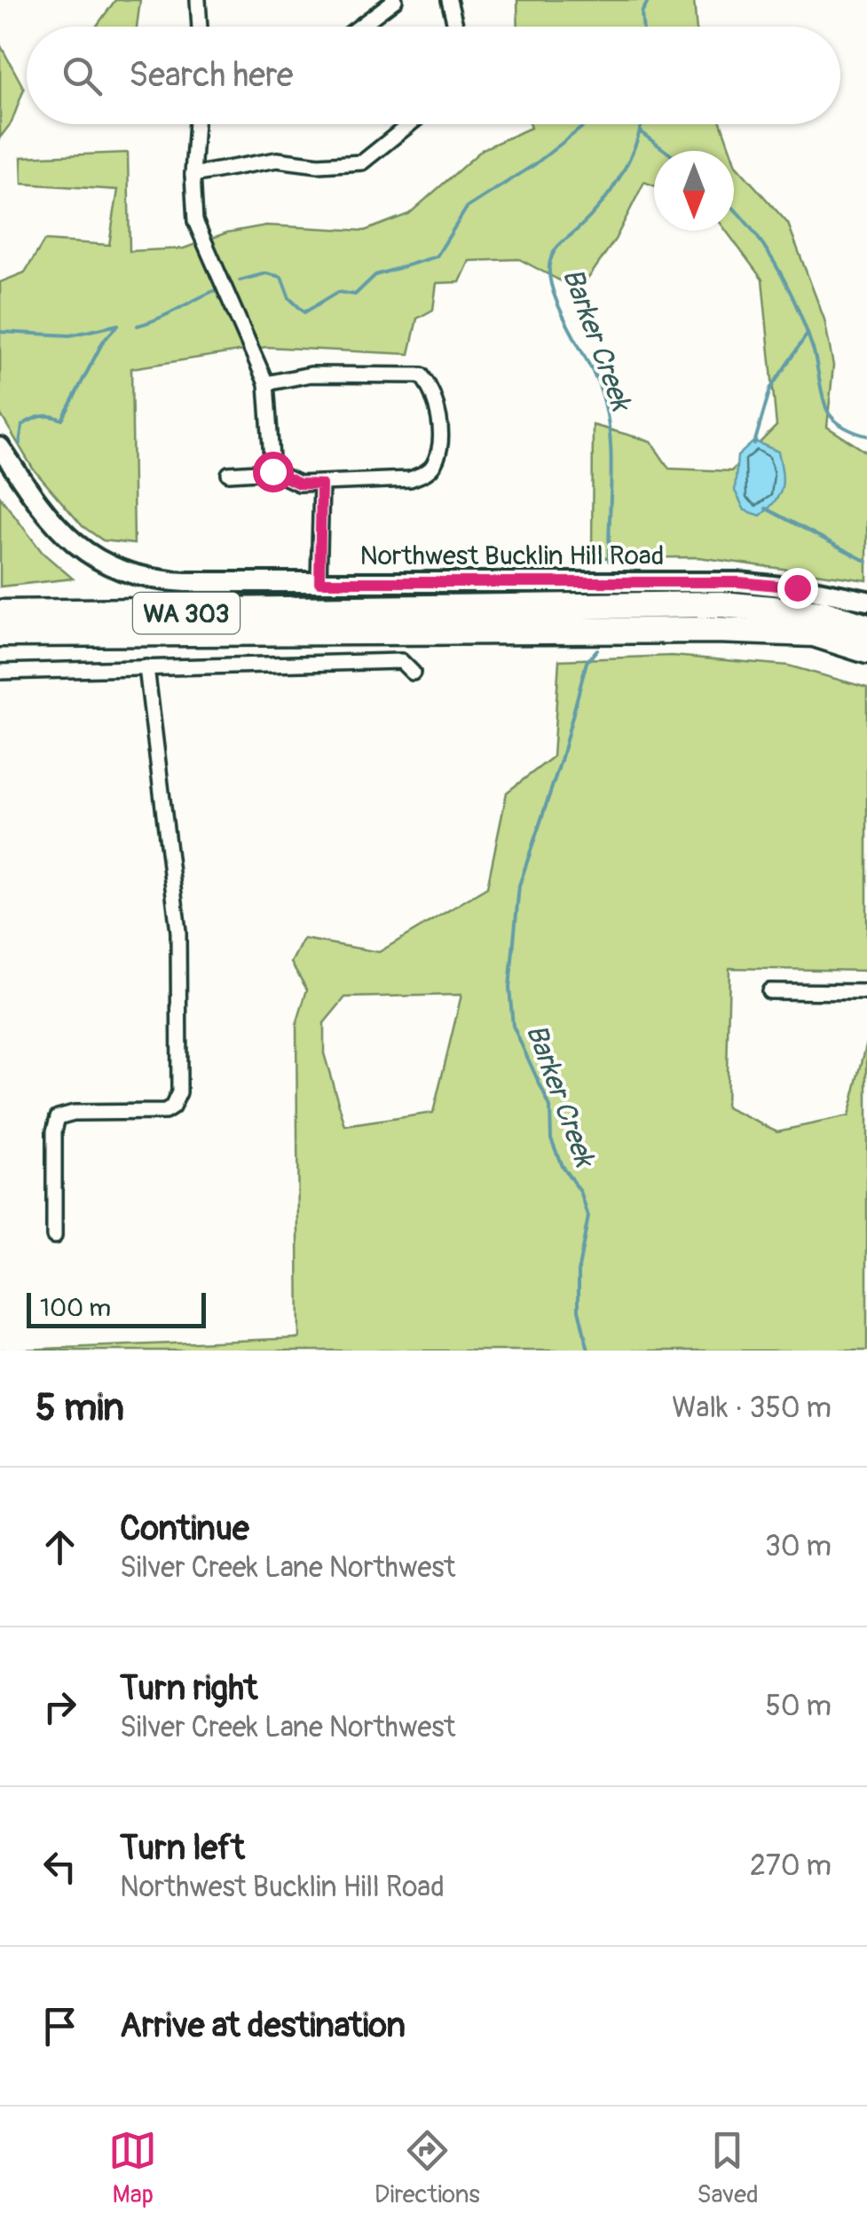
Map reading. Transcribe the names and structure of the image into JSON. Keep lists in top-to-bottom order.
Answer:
{
  "streets": {
    "highway": ["WA 303"],
    "main road": ["Northwest Bucklin Hill Road"]
  },
  "water": ["Barker Creek"],
  "scale_bar": "100 m",
  "north": "bottom",
  "page": {
    "search": "Search here",
    "scale": "100 m",
    "heading": ["5 min", "Walk · 350 m"],
    "list": [
      ["Continue", "Silver Creek Lane Northwest", "30 m"],
      ["Turn right", "Silver Creek Lane Northwest", "50 m"],
      ["Turn left", "Northwest Bucklin Hill Road", "270 m"],
      "Arrive at destination"
    ],
    "nav": ["Map", "Directions", "Saved"]
  }
}
